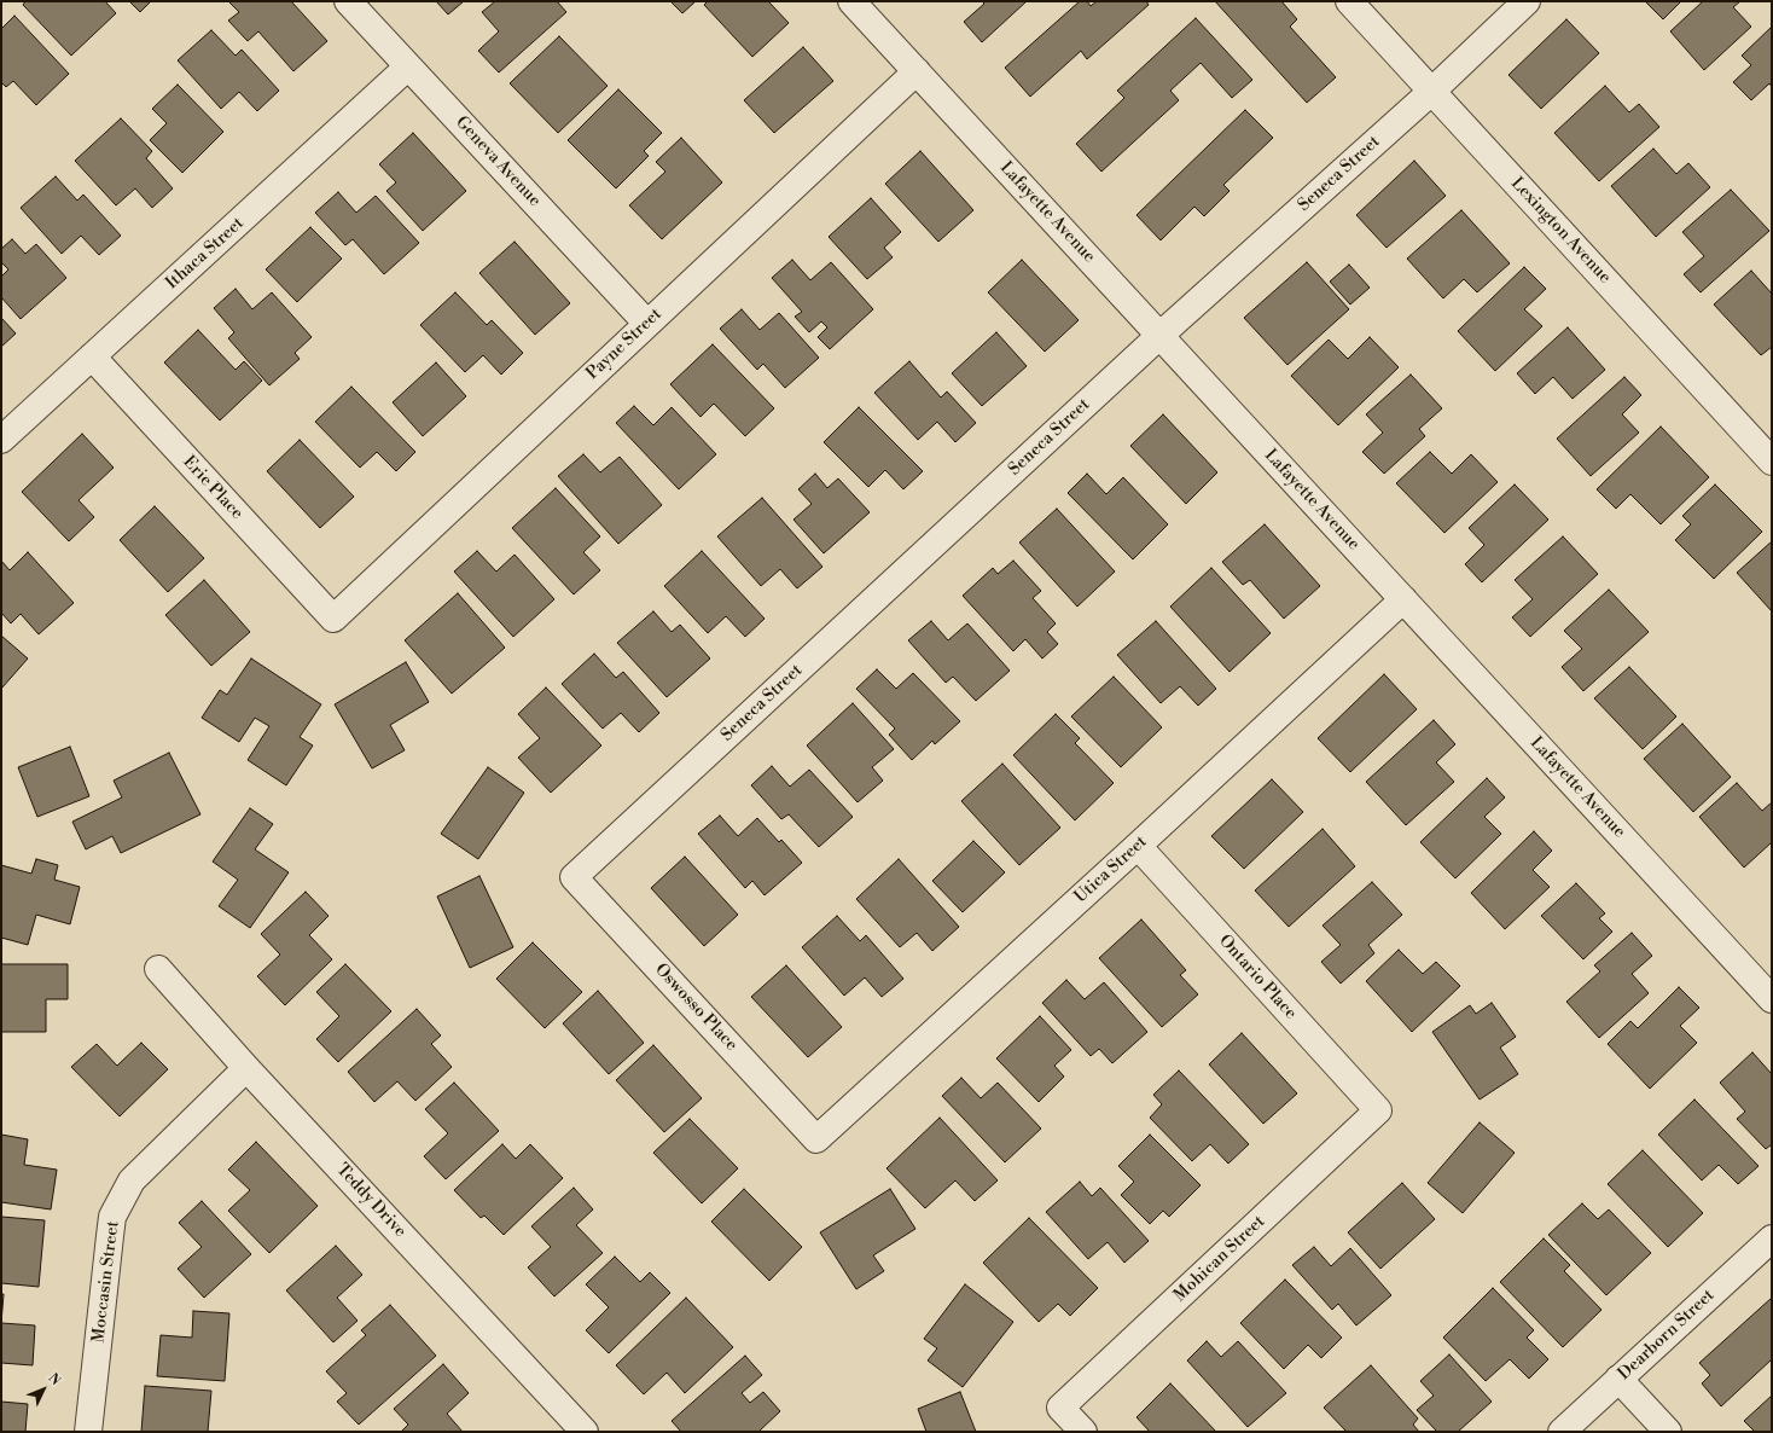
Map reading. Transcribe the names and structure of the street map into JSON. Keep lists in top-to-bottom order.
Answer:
{
  "streets": {
    "street": [
      "Geneva Avenue",
      "Seneca Street",
      "Lafayette Avenue",
      "Lexington Avenue",
      "Ithaca Street",
      "Payne Street",
      "Erie Place",
      "Utica Street",
      "Ontario Place",
      "Oswosso Place",
      "Teddy Drive",
      "Mohican Street",
      "Moccasin Street",
      "Dearborn Street"
    ]
  },
  "crossings": [
    ["Geneva Avenue", "Ithaca Street"],
    ["Geneva Avenue", "Payne Street"],
    ["Seneca Street", "Lafayette Avenue"],
    ["Seneca Street", "Lexington Avenue"],
    ["Seneca Street", "Oswosso Place"],
    ["Lafayette Avenue", "Payne Street"],
    ["Lafayette Avenue", "Utica Street"],
    ["Ithaca Street", "Erie Place"],
    ["Payne Street", "Erie Place"],
    ["Utica Street", "Ontario Place"],
    ["Utica Street", "Oswosso Place"],
    ["Ontario Place", "Mohican Street"],
    ["Teddy Drive", "Moccasin Street"]
  ],
  "north": "top right"
}
